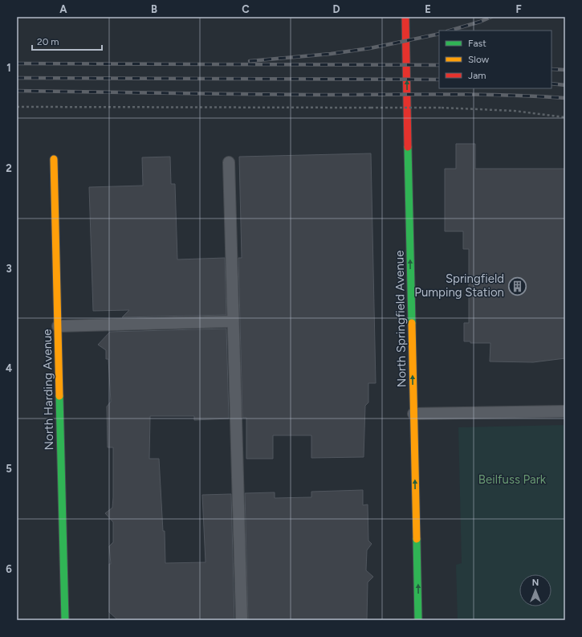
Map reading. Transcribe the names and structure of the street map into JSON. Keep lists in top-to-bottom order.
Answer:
{
  "streets": {
    "street": ["North Springfield Avenue", "North Harding Avenue"]
  },
  "one_way": ["North Springfield Avenue"],
  "parks": ["Beilfuss Park"],
  "places": {
    "building": ["Springfield Pumping Station"]
  },
  "legend": ["Fast", "Slow", "Jam"],
  "scale_bar": "20 m",
  "north": "top",
  "grid": {
    "columns": [
      "A",
      "B",
      "C",
      "D",
      "E",
      "F"
    ],
    "rows": [
      "1",
      "2",
      "3",
      "4",
      "5",
      "6"
    ]
  }
}
